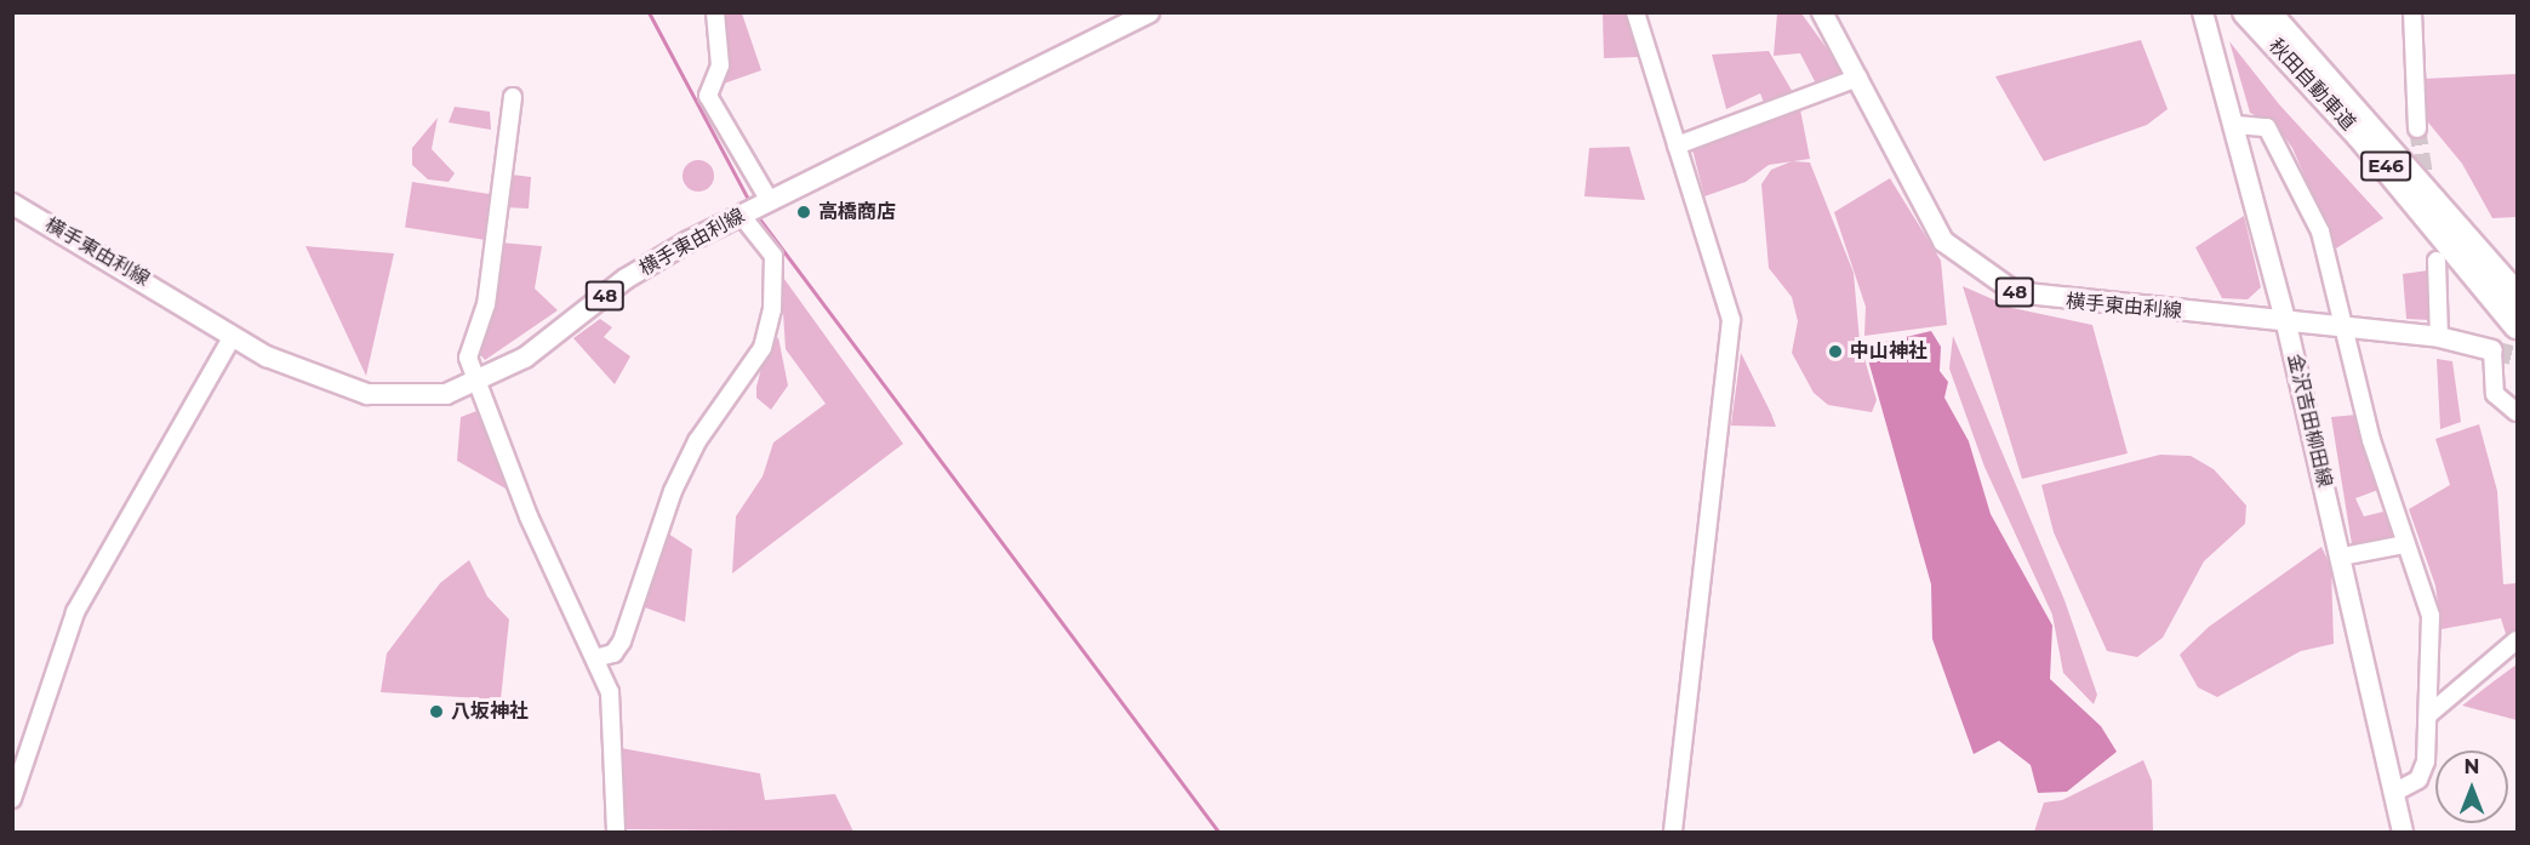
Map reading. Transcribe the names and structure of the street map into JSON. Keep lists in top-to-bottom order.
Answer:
{
  "streets": {
    "highway": ["秋田自動車道", "E46"],
    "main road": ["横手東由利線", "48", "金沢吉田柳田線"]
  },
  "crossings": [
    ["横手東由利線", "金沢吉田柳田線"]
  ],
  "places": ["高橋商店", "中山神社", "八坂神社"],
  "north": "top"
}
